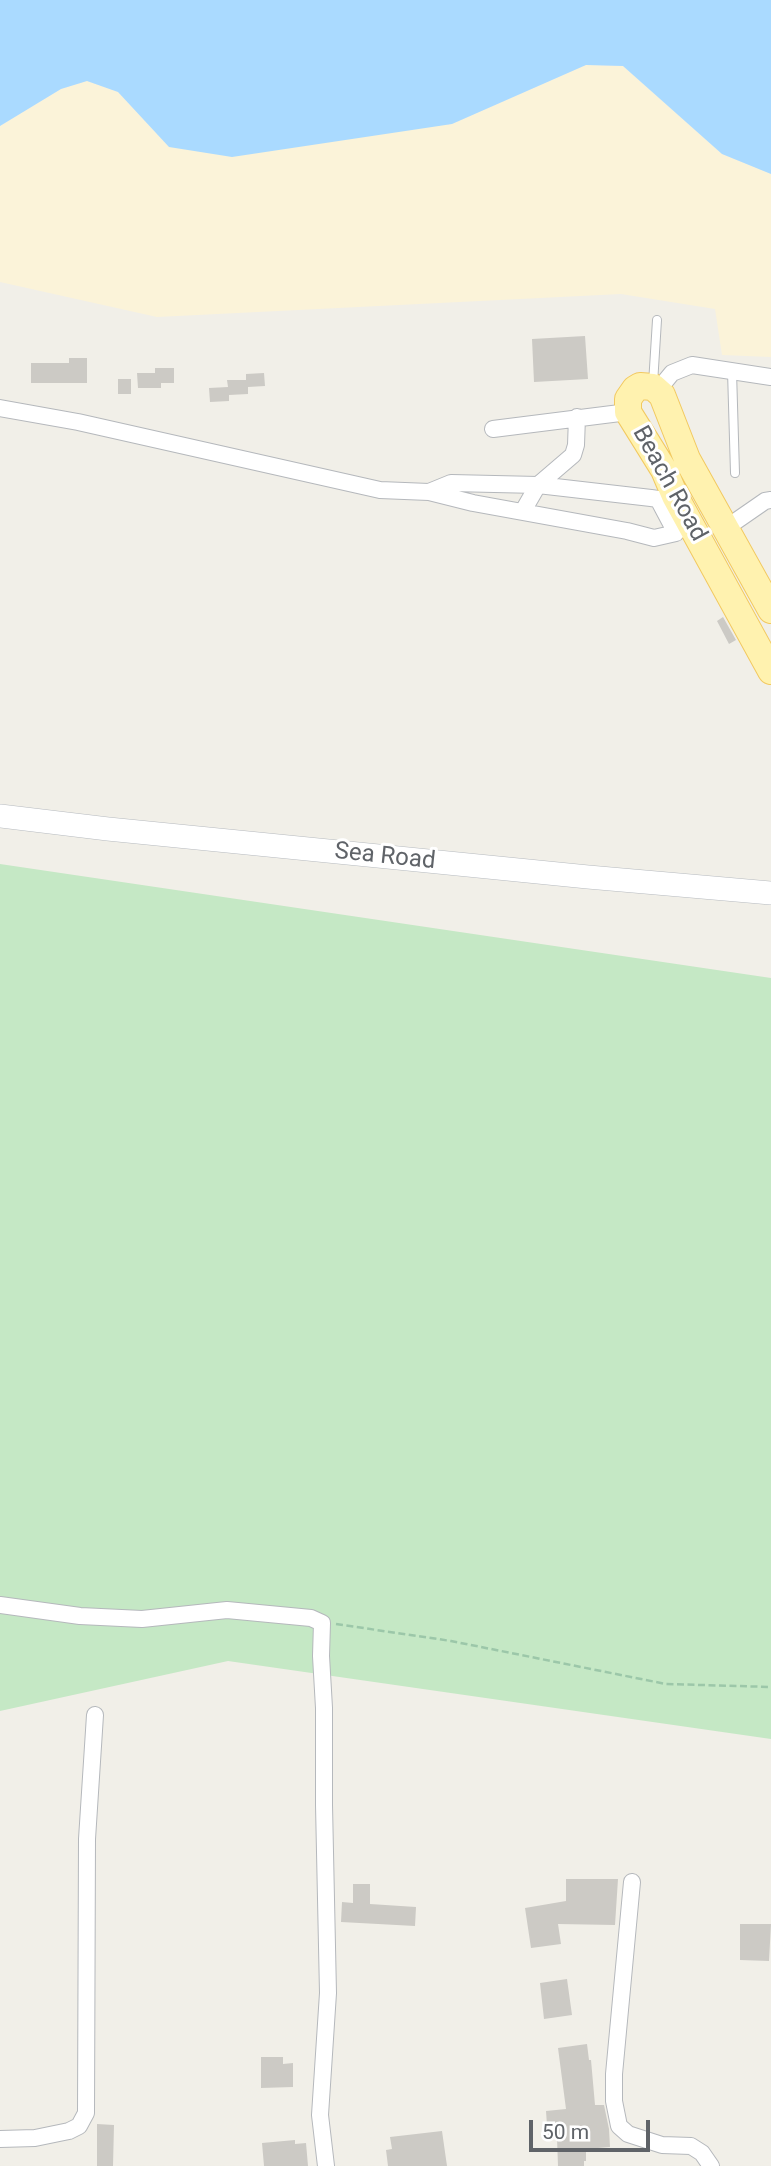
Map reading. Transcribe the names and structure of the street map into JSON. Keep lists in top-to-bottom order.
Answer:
{
  "streets": {
    "main road": ["Beach Road"],
    "street": ["Sea Road"]
  },
  "scale_bar": "50 m"
}
